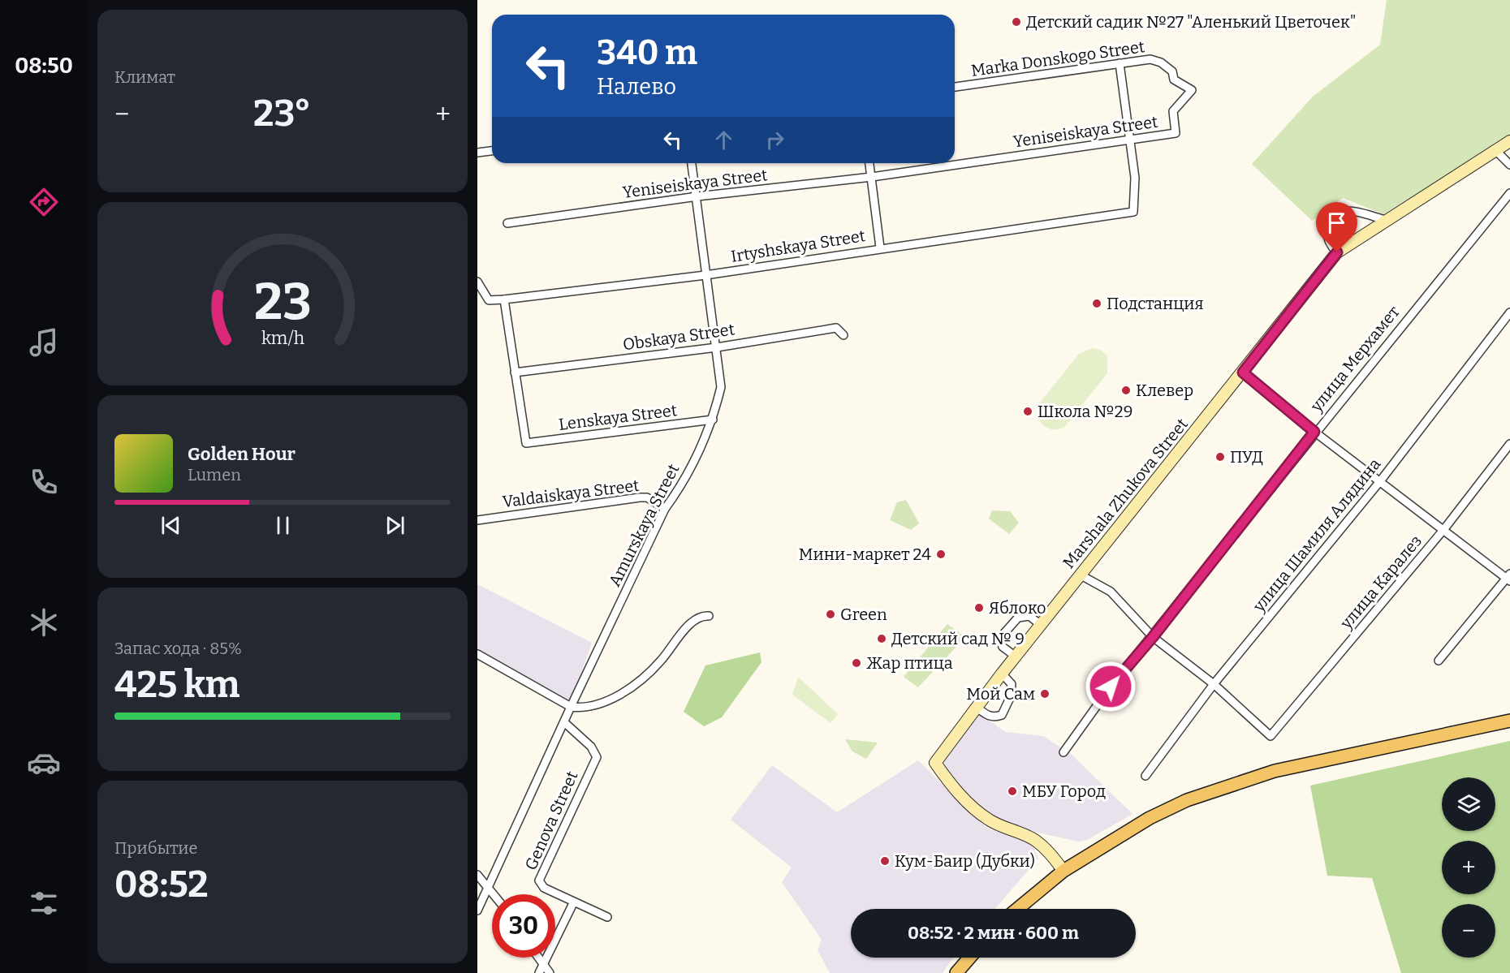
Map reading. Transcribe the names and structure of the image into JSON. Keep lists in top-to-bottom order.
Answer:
{
  "streets": {
    "street": [
      "Marka Donskogo Street",
      "Yeniseiskaya Street",
      "Irtyshskaya Street",
      "Obskaya Street",
      "улица Мерхамет",
      "Lenskaya Street",
      "Valdaiskaya Street",
      "Marshala Zhukova Street",
      "Amurskaya Street",
      "улица Шамиля Алядина",
      "улица Каралез",
      "Genova Street"
    ]
  },
  "crossings": [
    ["Marka Donskogo Street", "Yeniseiskaya Street"],
    ["Yeniseiskaya Street", "Irtyshskaya Street"],
    ["Yeniseiskaya Street", "Amurskaya Street"],
    ["Irtyshskaya Street", "Amurskaya Street"],
    ["Obskaya Street", "Lenskaya Street"],
    ["Obskaya Street", "Amurskaya Street"],
    ["Lenskaya Street", "Amurskaya Street"],
    ["Valdaiskaya Street", "Amurskaya Street"],
    ["Amurskaya Street", "Genova Street"],
    ["улица Шамиля Алядина", "улица Каралез"]
  ],
  "places": [
    "Детский садик №27 \"Аленький Цветочек\"",
    "Подстанция",
    "Клевер",
    "Школа №29",
    "ПУД",
    "Мини-маркет 24",
    "Яблоко",
    "Green",
    "Детский сад № 9",
    "Жар птица",
    "Мой Сам",
    "МБУ Город",
    "Кум-Баир (Дубки)"
  ],
  "page": {
    "tabs": "08:50",
    "tile": [
      "Климат",
      ["Запас хода · 85%", "425 km"],
      ["Прибытие", "08:52"]
    ],
    "turn": ["340 m", "Налево"],
    "heat": ["−", "23°", "+"],
    "song": ["Golden Hour", "Lumen"],
    "map_buttons": ["+", "−"],
    "limit": "30",
    "trip": "08:52 · 2 мин · 600 m",
    "gauge": ["23", "km/h"]
  }
}
